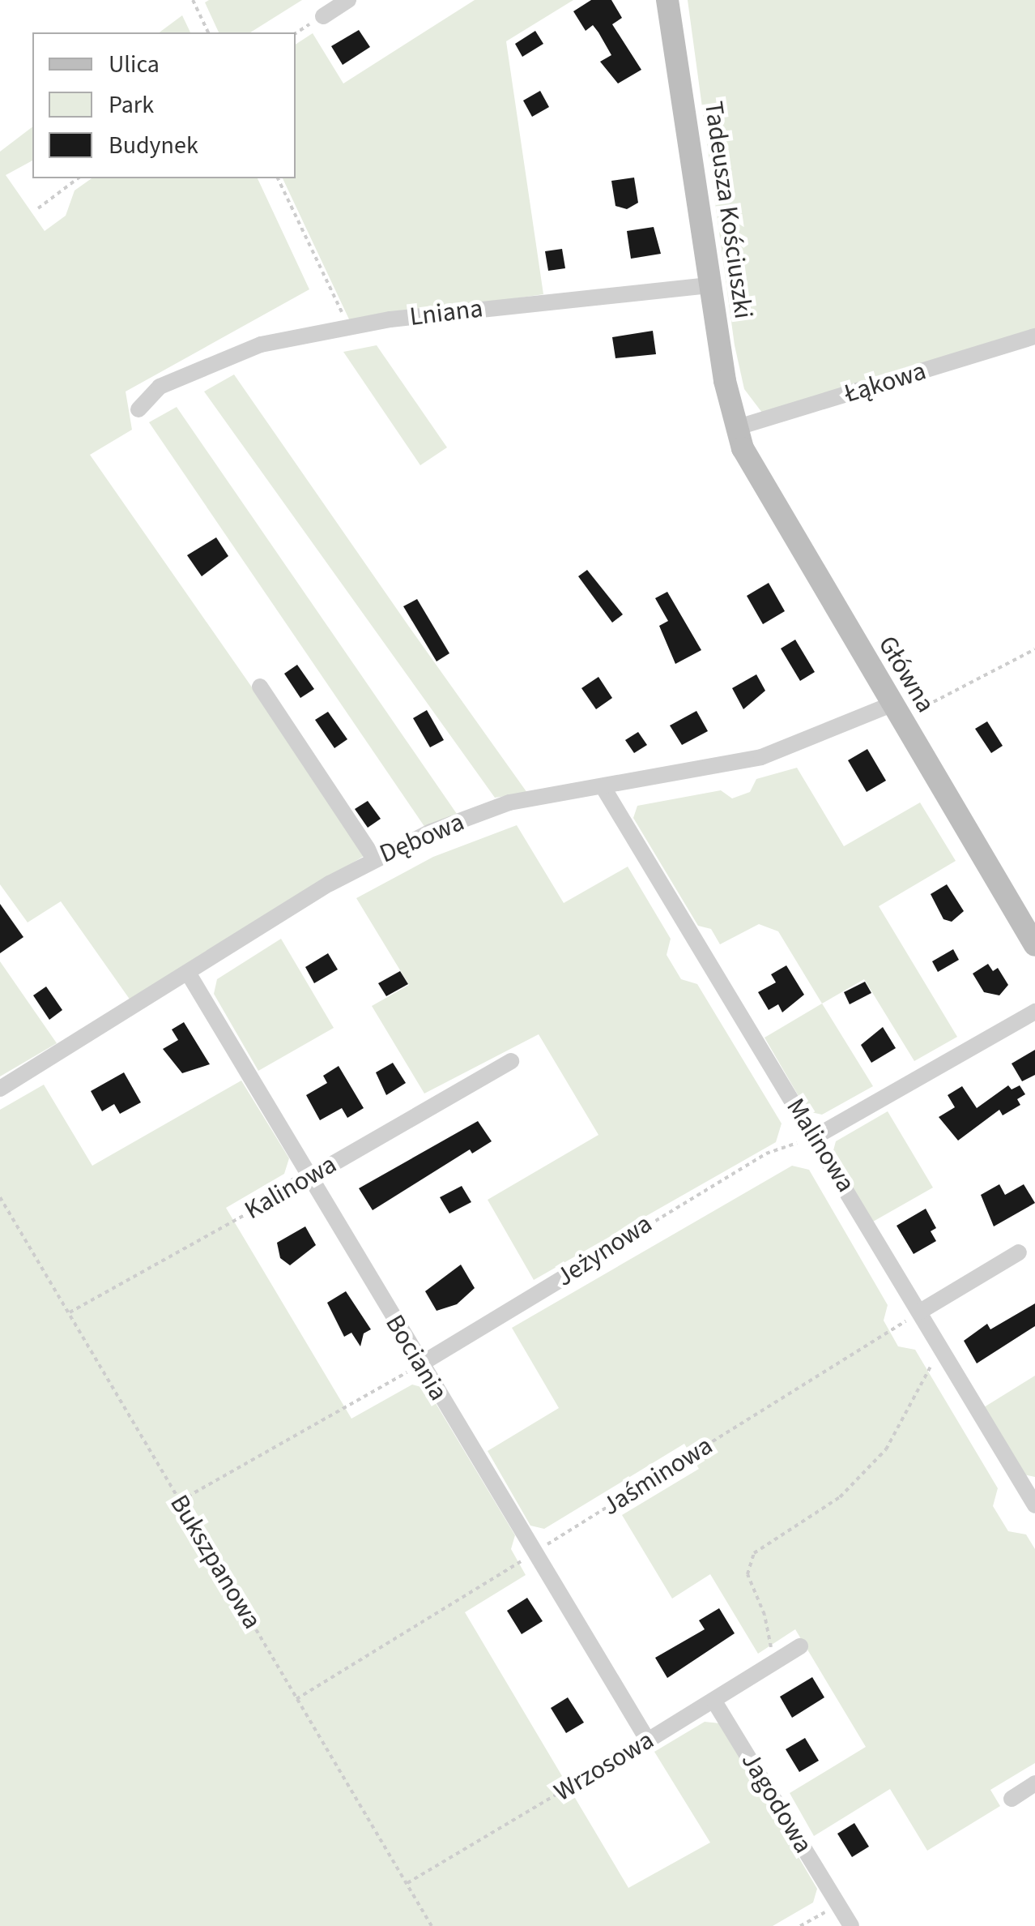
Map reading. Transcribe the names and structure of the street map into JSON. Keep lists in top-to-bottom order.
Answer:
{
  "streets": {
    "street": [
      "Tadeusza Kościuszki",
      "Lniana",
      "Łąkowa",
      "Główna",
      "Dębowa",
      "Malinowa",
      "Kalinowa",
      "Jeżynowa",
      "Bociania",
      "Wrzosowa",
      "Jagodowa"
    ],
    "path": ["Jaśminowa", "Bukszpanowa"]
  },
  "crossings": [
    ["Tadeusza Kościuszki", "Lniana"],
    ["Tadeusza Kościuszki", "Łąkowa"],
    ["Tadeusza Kościuszki", "Główna"],
    ["Łąkowa", "Główna"],
    ["Główna", "Dębowa"],
    ["Dębowa", "Malinowa"],
    ["Dębowa", "Bociania"],
    ["Malinowa", "Jeżynowa"],
    ["Malinowa", "Jaśminowa"],
    ["Kalinowa", "Bociania"],
    ["Kalinowa", "Bukszpanowa"],
    ["Jeżynowa", "Bociania"],
    ["Bociania", "Jaśminowa"],
    ["Bociania", "Wrzosowa"],
    ["Jaśminowa", "Bukszpanowa"],
    ["Bukszpanowa", "Wrzosowa"],
    ["Wrzosowa", "Jagodowa"]
  ],
  "legend": ["Ulica", "Park", "Budynek"]
}
